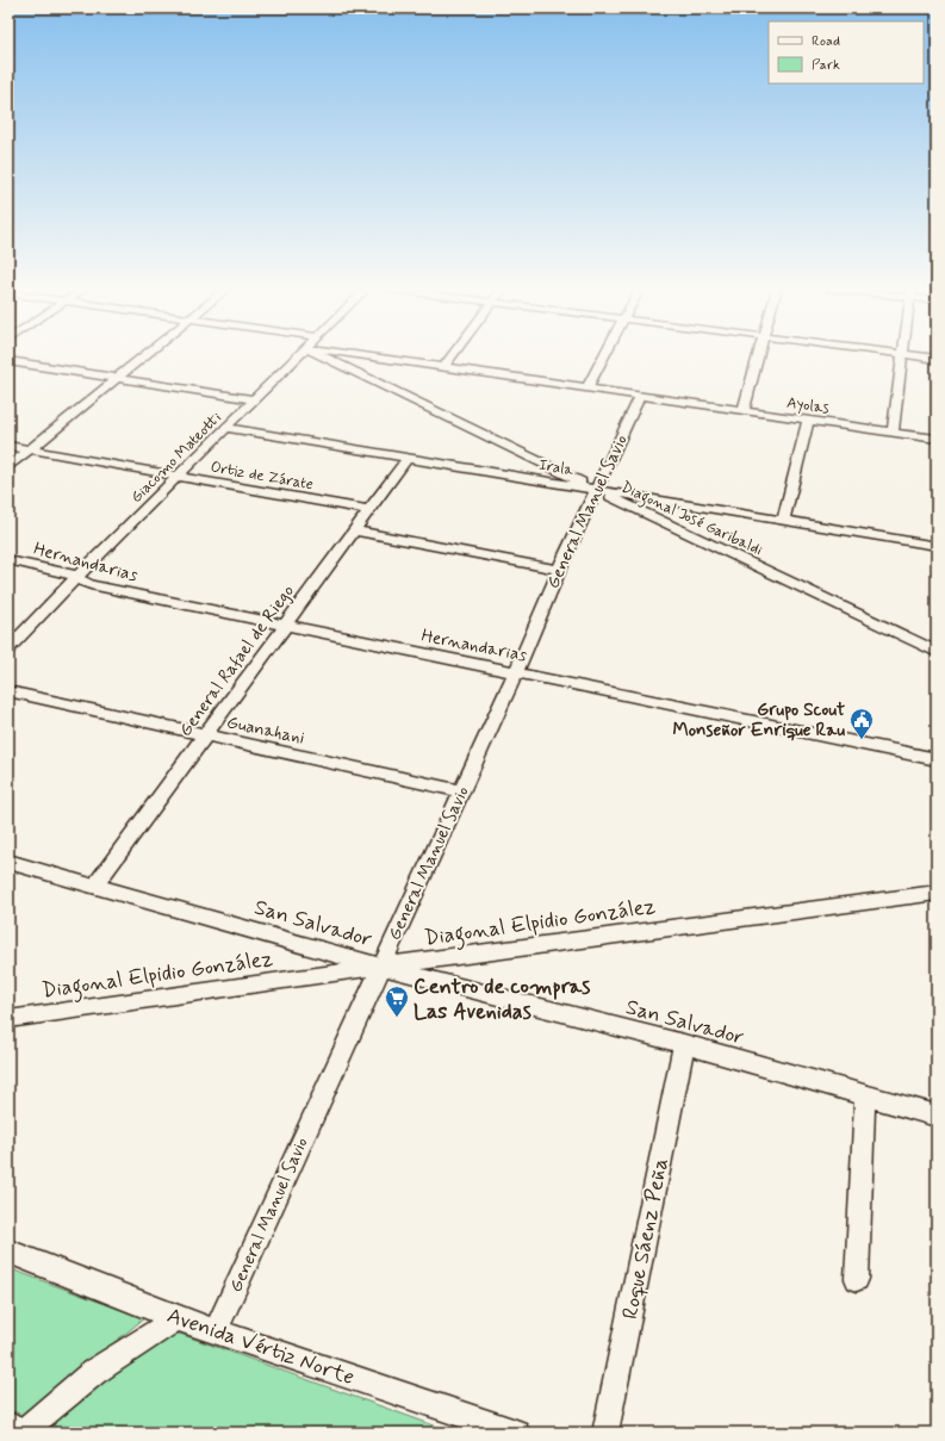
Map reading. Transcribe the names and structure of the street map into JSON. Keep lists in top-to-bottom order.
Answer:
{
  "streets": {
    "street": [
      "Ayolas",
      "Giacomo Mateotti",
      "Irala",
      "Ortiz de Zárate",
      "General Manuel Savio",
      "Diagonal José Garibaldi",
      "Hernandarias",
      "General Rafael de Riego",
      "Guanahani",
      "Diagonal Elpidio González",
      "San Salvador",
      "Roque Sáenz Peña",
      "Avenida Vértiz Norte"
    ]
  },
  "crossings": [
    ["Ayolas", "General Manuel Savio"],
    ["Giacomo Mateotti", "Irala"],
    ["Giacomo Mateotti", "Ortiz de Zárate"],
    ["Giacomo Mateotti", "Hernandarias"],
    ["Irala", "General Manuel Savio"],
    ["Irala", "Diagonal José Garibaldi"],
    ["Irala", "General Rafael de Riego"],
    ["Ortiz de Zárate", "General Rafael de Riego"],
    ["General Manuel Savio", "Diagonal José Garibaldi"],
    ["General Manuel Savio", "Hernandarias"],
    ["General Manuel Savio", "Guanahani"],
    ["General Manuel Savio", "Diagonal Elpidio González"],
    ["General Manuel Savio", "San Salvador"],
    ["General Manuel Savio", "Avenida Vértiz Norte"],
    ["Hernandarias", "General Rafael de Riego"],
    ["General Rafael de Riego", "Guanahani"],
    ["General Rafael de Riego", "San Salvador"],
    ["Diagonal Elpidio González", "San Salvador"],
    ["San Salvador", "Roque Sáenz Peña"]
  ],
  "places": {
    "public building": ["Grupo Scout Monseñor Enrique Rau"],
    "supermarket": ["Centro de compras Las Avenidas"]
  },
  "legend": ["Road", "Park"]
}
